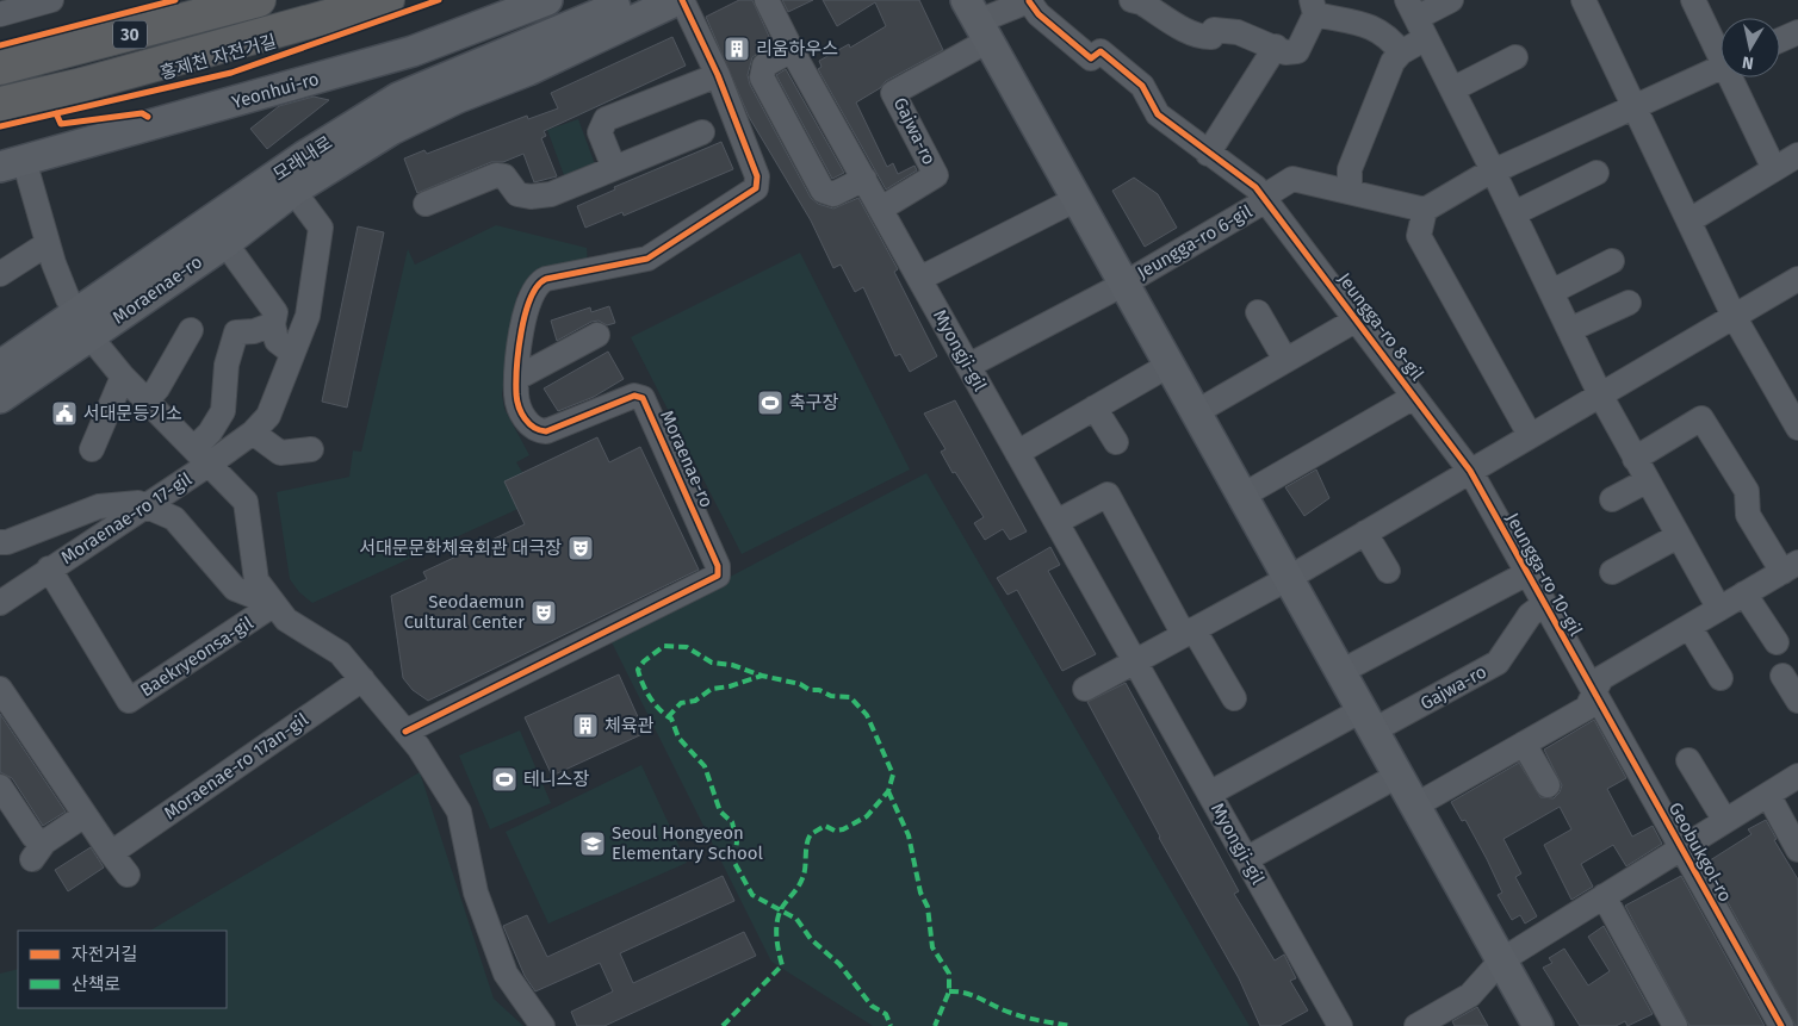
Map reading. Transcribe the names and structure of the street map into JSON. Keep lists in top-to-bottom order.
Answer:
{
  "streets": {
    "highway": ["30"],
    "main road": ["Yeonhui-ro", "모래내로", "Moraenae-ro"],
    "street": [
      "Gajwa-ro",
      "Jeungga-ro 6-gil",
      "Jeungga-ro 8-gil",
      "Myongji-gil",
      "Moraenae-ro 17-gil",
      "Jeungga-ro 10-gil",
      "Baekryeonsa-gil",
      "Moraenae-ro 17an-gil",
      "Geobukgol-ro"
    ],
    "cycle path": ["홍제천 자전거길"]
  },
  "crossings": [
    ["Gajwa-ro", "Myongji-gil"],
    ["Gajwa-ro", "Jeungga-ro 10-gil"],
    ["모래내로", "Moraenae-ro"],
    ["Jeungga-ro 6-gil", "Jeungga-ro 8-gil"],
    ["Moraenae-ro", "Moraenae-ro 17-gil"],
    ["Jeungga-ro 8-gil", "Jeungga-ro 10-gil"],
    ["Moraenae-ro 17-gil", "Baekryeonsa-gil"],
    ["Jeungga-ro 10-gil", "Geobukgol-ro"]
  ],
  "places": {
    "building": ["리움하우스", "체육관"],
    "sports": ["축구장", "테니스장"],
    "public building": ["서대문등기소"],
    "theatre": ["서대문문화체육회관 대극장", "Seodaemun Cultural Center"],
    "school or university": ["Seoul Hongyeon Elementary School"]
  },
  "legend": ["자전거길", "산책로"],
  "north": "bottom"
}
